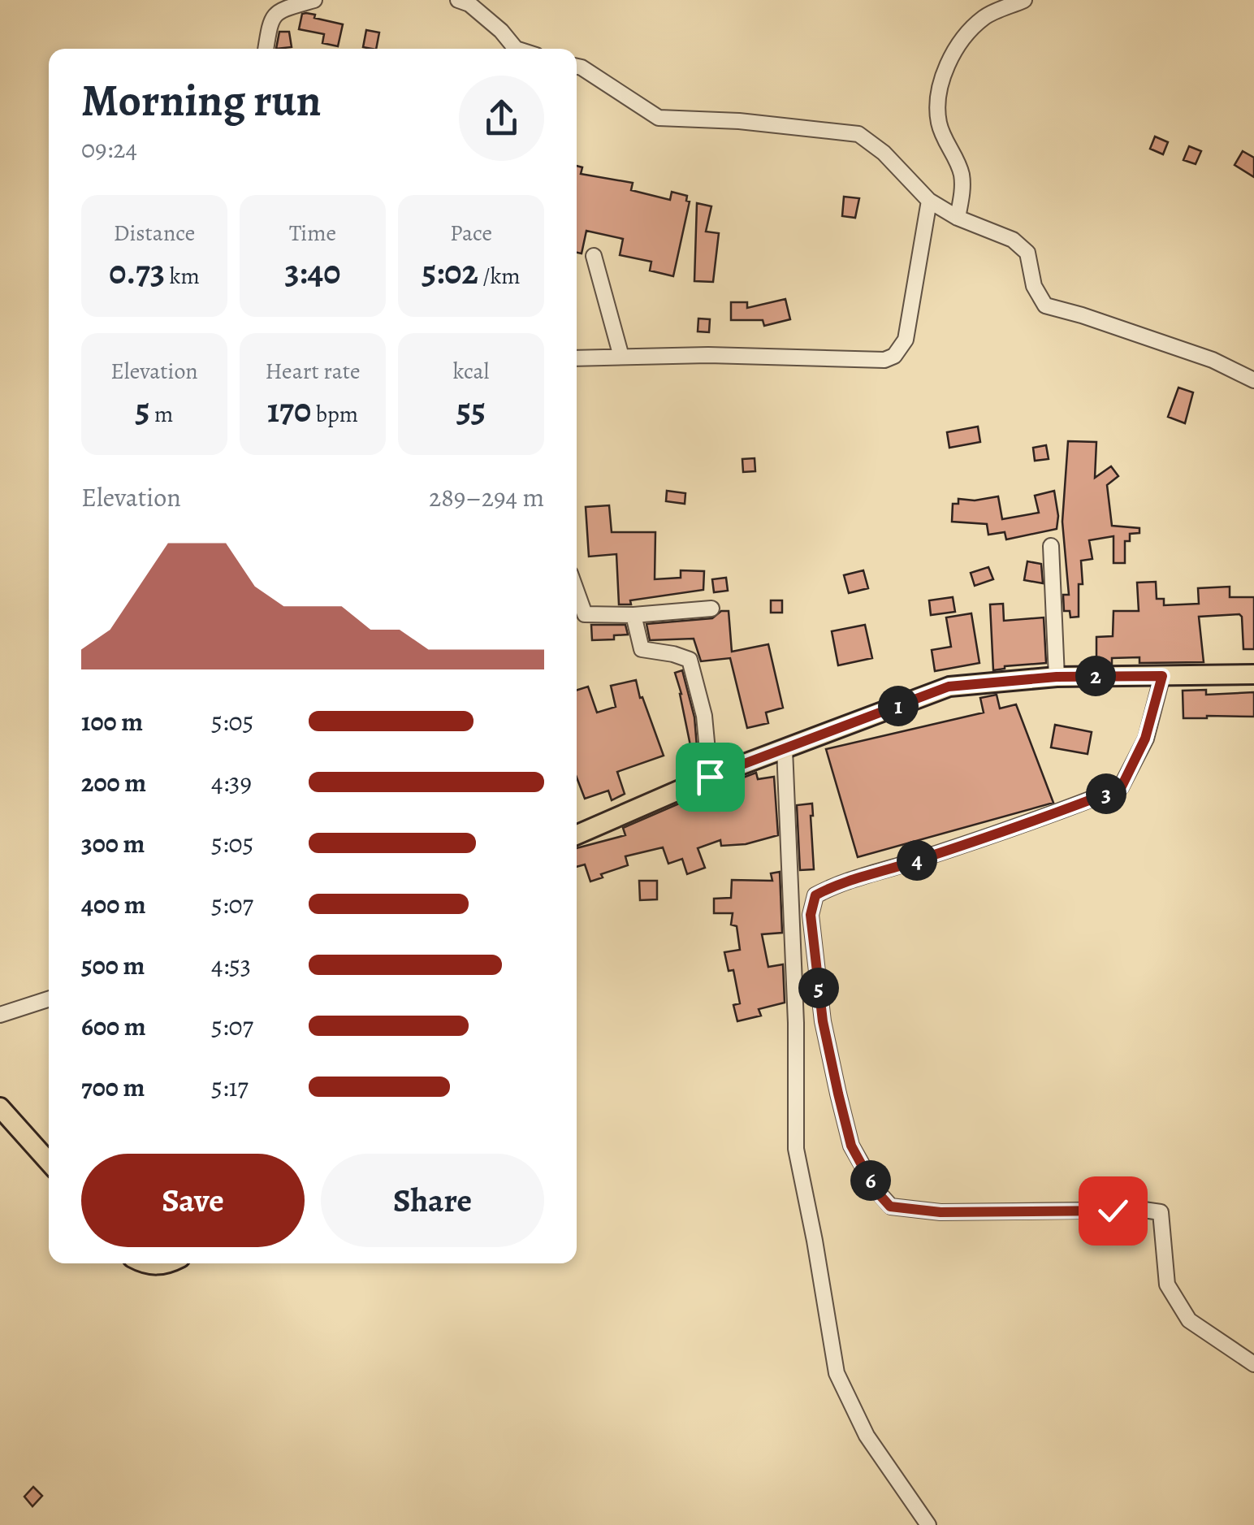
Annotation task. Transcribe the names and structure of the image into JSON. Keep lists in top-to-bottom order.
{
  "page": {
    "heading": ["Morning run", "09:24"],
    "stats": [
      ["Distance", "0.73 km"],
      ["Time", "3:40"],
      ["Pace", "5:02 /km"],
      ["Elevation", "5 m"],
      ["Heart rate", "170 bpm"],
      ["kcal", "55"]
    ],
    "chart": ["Elevation", "289–294 m"],
    "pins": [
      "2",
      "1",
      "3",
      "4",
      "5",
      "6"
    ],
    "list": [
      {
        "name": "100 m",
        "note": "5:05"
      },
      {
        "name": "200 m",
        "note": "4:39"
      },
      {
        "name": "300 m",
        "note": "5:05"
      },
      {
        "name": "400 m",
        "note": "5:07"
      },
      {
        "name": "500 m",
        "note": "4:53"
      },
      {
        "name": "600 m",
        "note": "5:07"
      },
      {
        "name": "700 m",
        "note": "5:17"
      }
    ],
    "buttons": ["Save", "Share"]
  }
}
